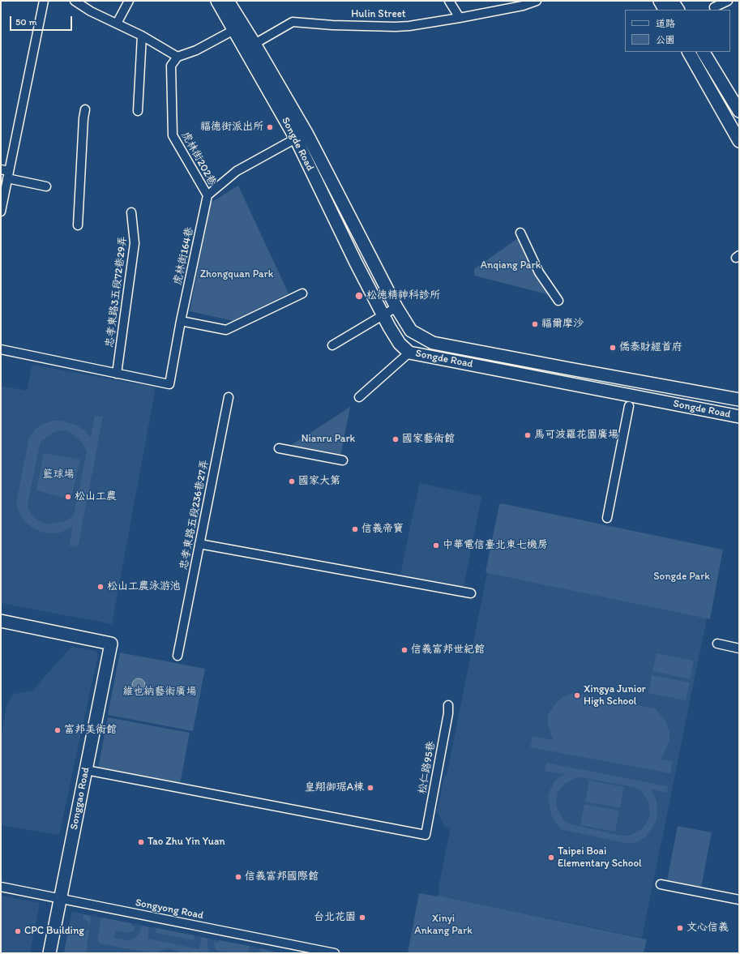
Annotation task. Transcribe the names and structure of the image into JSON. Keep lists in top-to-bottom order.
{
  "streets": {
    "main road": ["Songde Road", "Songgao Road"],
    "street": [
      "Hulin Street",
      "虎林街202巷",
      "虎林街164巷",
      "忠孝東路3五段72巷29弄",
      "忠孝東路五段236巷27弄",
      "松仁路95巷",
      "Songyong Road"
    ]
  },
  "crossings": [
    ["Hulin Street", "Songde Road"],
    ["Songde Road", "虎林街202巷"],
    ["虎林街202巷", "虎林街164巷"],
    ["虎林街164巷", "忠孝東路3五段72巷29弄"],
    ["松仁路95巷", "Songgao Road"],
    ["Songgao Road", "Songyong Road"]
  ],
  "parks": [
    "Anqiang Park",
    "Zhongquan Park",
    "Nianru Park",
    "籃球場",
    "Songde Park",
    "維也納藝術廣場",
    "Xinyi Ankang Park"
  ],
  "places": [
    "福德街派出所",
    "松德精神科診所",
    "福爾摩沙",
    "僑泰財經首府",
    "馬可波羅花園廣場",
    "國家藝術館",
    "國家大第",
    "松山工農",
    "信義帝寶",
    "中華電信臺北東七機房",
    "松山工農泳游池",
    "信義富邦世紀館",
    "Xingya Junior High School",
    "富邦美術館",
    "皇翔御琚A棟",
    "Tao Zhu Yin Yuan",
    "Taipei Boai Elementary School",
    "信義富邦國際館",
    "台北花園",
    "文心信義",
    "CPC Building"
  ],
  "legend": ["道路", "公園"],
  "scale_bar": "50 m"
}
